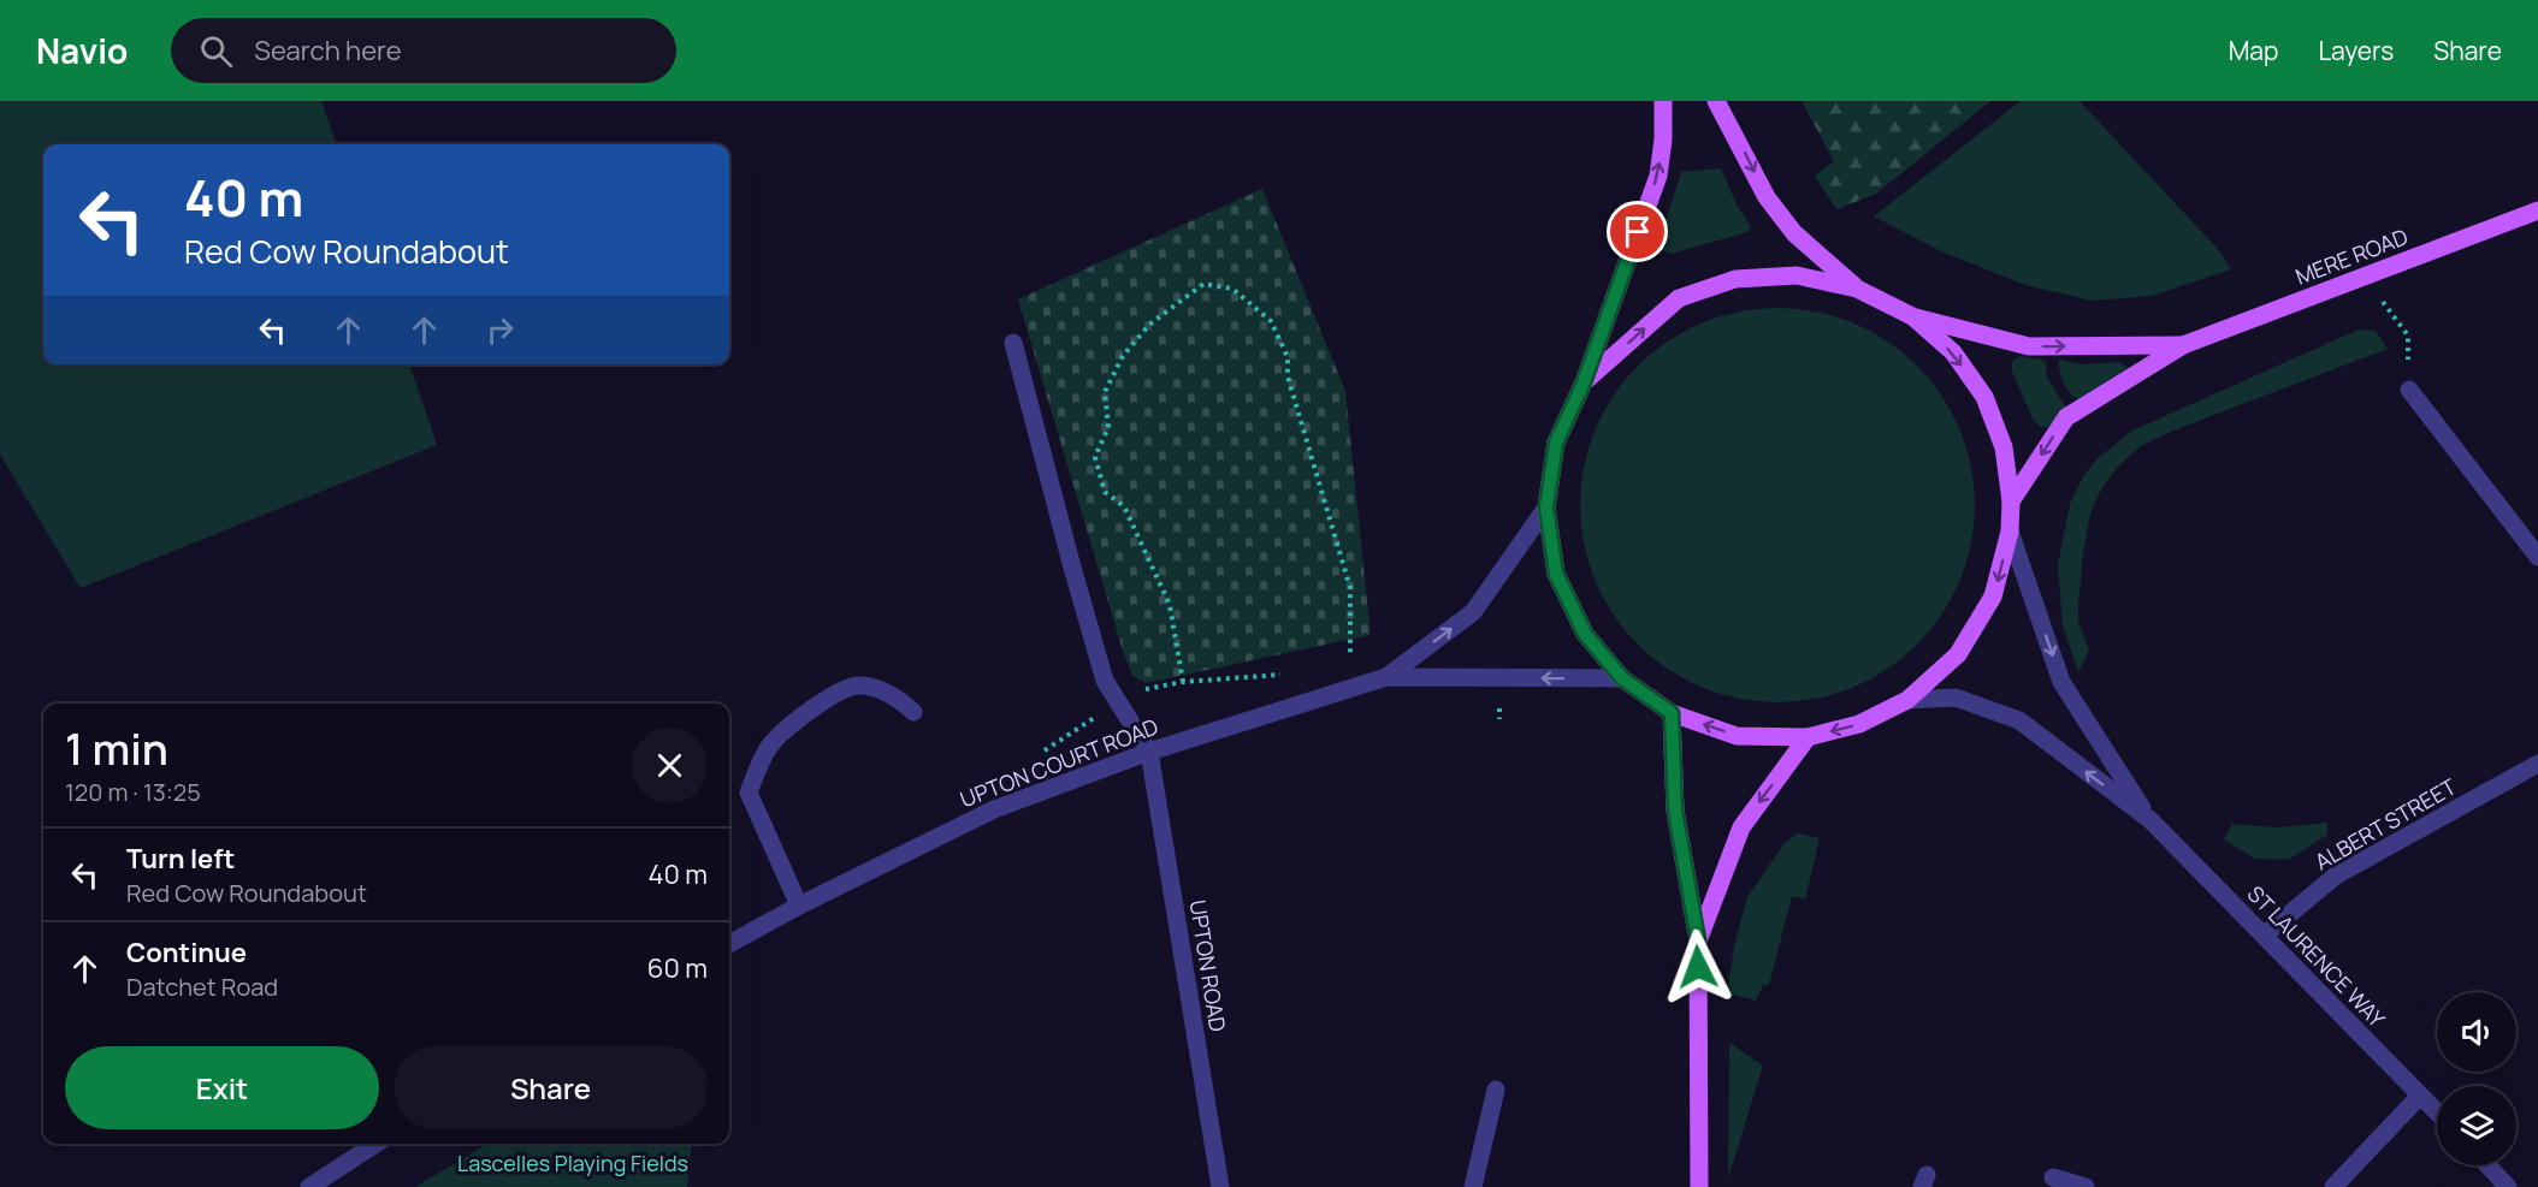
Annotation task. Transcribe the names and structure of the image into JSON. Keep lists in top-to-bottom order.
{
  "streets": {
    "main road": ["MERE ROAD"],
    "street": [
      "UPTON COURT ROAD",
      "ALBERT STREET",
      "ST LAURENCE WAY",
      "UPTON ROAD"
    ]
  },
  "crossings": [
    ["UPTON COURT ROAD", "UPTON ROAD"],
    ["ALBERT STREET", "ST LAURENCE WAY"]
  ],
  "parks": ["Lascelles Playing Fields"],
  "page": {
    "header": "Navio",
    "search": "Search here",
    "nav": ["Map", "Layers", "Share"],
    "turn": ["40 m", "Red Cow Roundabout"],
    "heading": ["1 min", "120 m · 13:25"],
    "list": [
      {
        "name": "Turn left",
        "note": "Red Cow Roundabout",
        "value": "40 m"
      },
      {
        "name": "Continue",
        "note": "Datchet Road",
        "value": "60 m"
      }
    ],
    "buttons": ["Exit", "Share"]
  }
}
